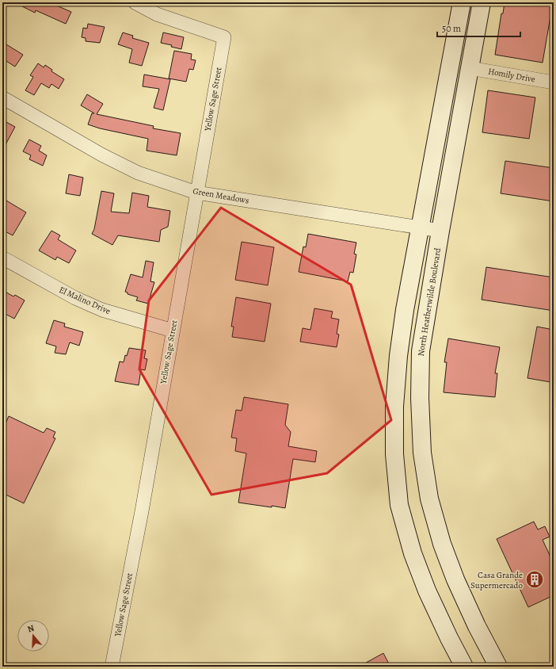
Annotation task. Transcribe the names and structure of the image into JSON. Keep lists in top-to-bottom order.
{
  "streets": {
    "main road": ["North Heatherwilde Boulevard"],
    "street": [
      "Homily Drive",
      "Yellow Sage Street",
      "Green Meadows",
      "El Malino Drive"
    ]
  },
  "crossings": [
    ["Homily Drive", "North Heatherwilde Boulevard"],
    ["Yellow Sage Street", "Green Meadows"],
    ["Yellow Sage Street", "El Malino Drive"],
    ["Green Meadows", "North Heatherwilde Boulevard"]
  ],
  "places": {
    "building": ["Casa Grande Supermercado"]
  },
  "scale_bar": "50 m",
  "north": "top"
}
